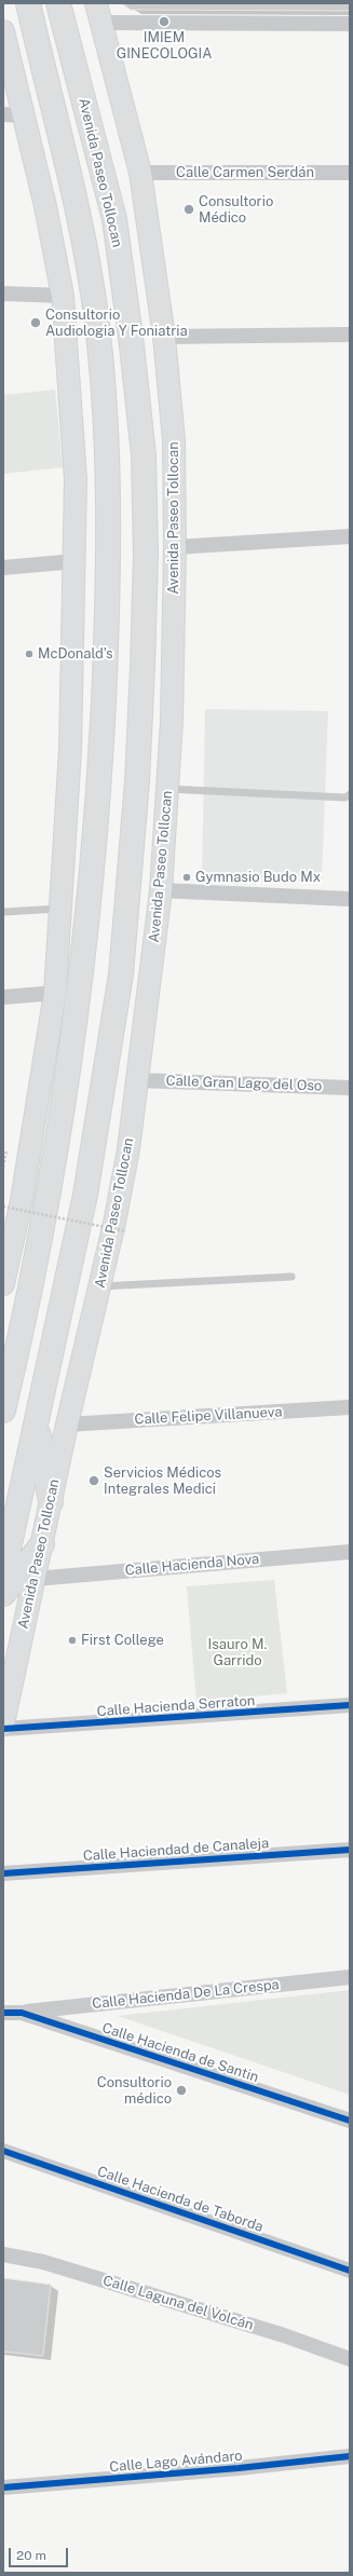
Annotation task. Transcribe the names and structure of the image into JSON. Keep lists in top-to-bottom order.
{
  "streets": {
    "highway": ["Avenida Paseo Tollocan"],
    "street": [
      "Calle Carmen Serdán",
      "Calle Gran Lago del Oso",
      "Calle Felipe Villanueva",
      "Calle Hacienda Nova",
      "Calle Hacienda Serraton",
      "Calle Haciendad de Canaleja",
      "Calle Hacienda De La Crespa",
      "Calle Hacienda de Santin",
      "Calle Hacienda de Taborda",
      "Calle Laguna del Volcán",
      "Calle Lago Avándaro"
    ]
  },
  "crossings": [
    ["Avenida Paseo Tollocan", "Calle Carmen Serdán"],
    ["Avenida Paseo Tollocan", "Calle Gran Lago del Oso"],
    ["Avenida Paseo Tollocan", "Calle Felipe Villanueva"],
    ["Avenida Paseo Tollocan", "Calle Hacienda Nova"],
    ["Calle Hacienda De La Crespa", "Calle Hacienda de Santin"]
  ],
  "parks": ["Isauro M. Garrido"],
  "places": [
    "IMIEM GINECOLOGIA",
    "Consultorio Médico",
    "Consultorio Audiologia Y Foniatria",
    "McDonald's",
    "Gymnasio Budo Mx",
    "Servicios Médicos Integrales Medici",
    "First College",
    "Consultorio médico"
  ],
  "scale_bar": "20 m"
}
